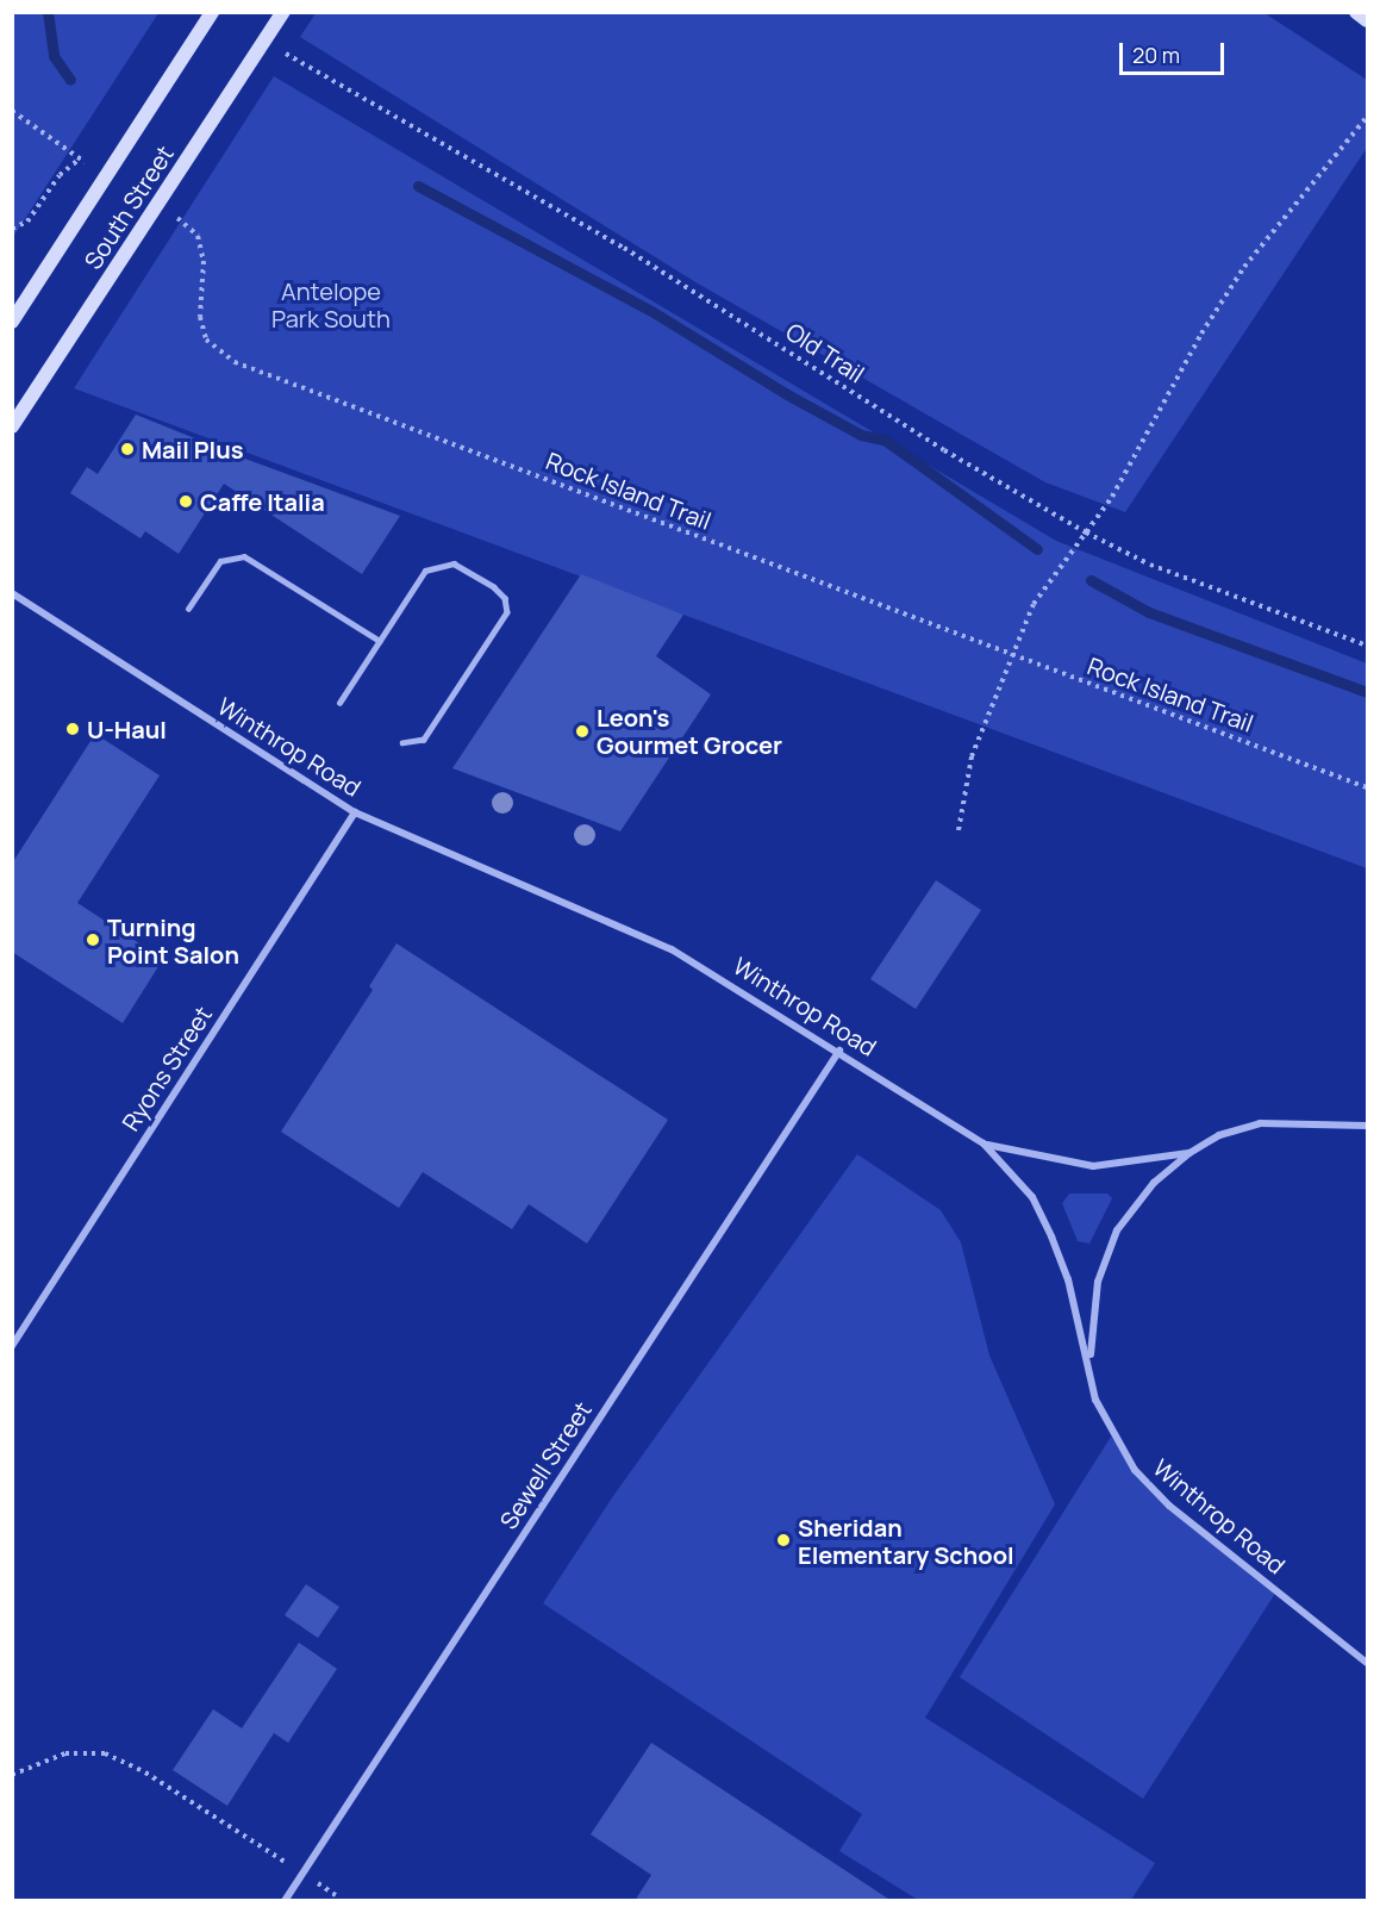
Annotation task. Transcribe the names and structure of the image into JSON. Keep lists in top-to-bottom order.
{
  "streets": {
    "main road": ["South Street"],
    "street": ["Winthrop Road", "Ryons Street", "Sewell Street"],
    "path": ["Old Trail", "Rock Island Trail"]
  },
  "crossings": [
    ["South Street", "Rock Island Trail"],
    ["Winthrop Road", "Ryons Street"],
    ["Winthrop Road", "Sewell Street"]
  ],
  "parks": ["Antelope Park South"],
  "places": [
    "Mail Plus",
    "Caffe Italia",
    "U-Haul",
    "Leon's Gourmet Grocer",
    "Turning Point Salon",
    "Sheridan Elementary School"
  ],
  "scale_bar": "20 m"
}
